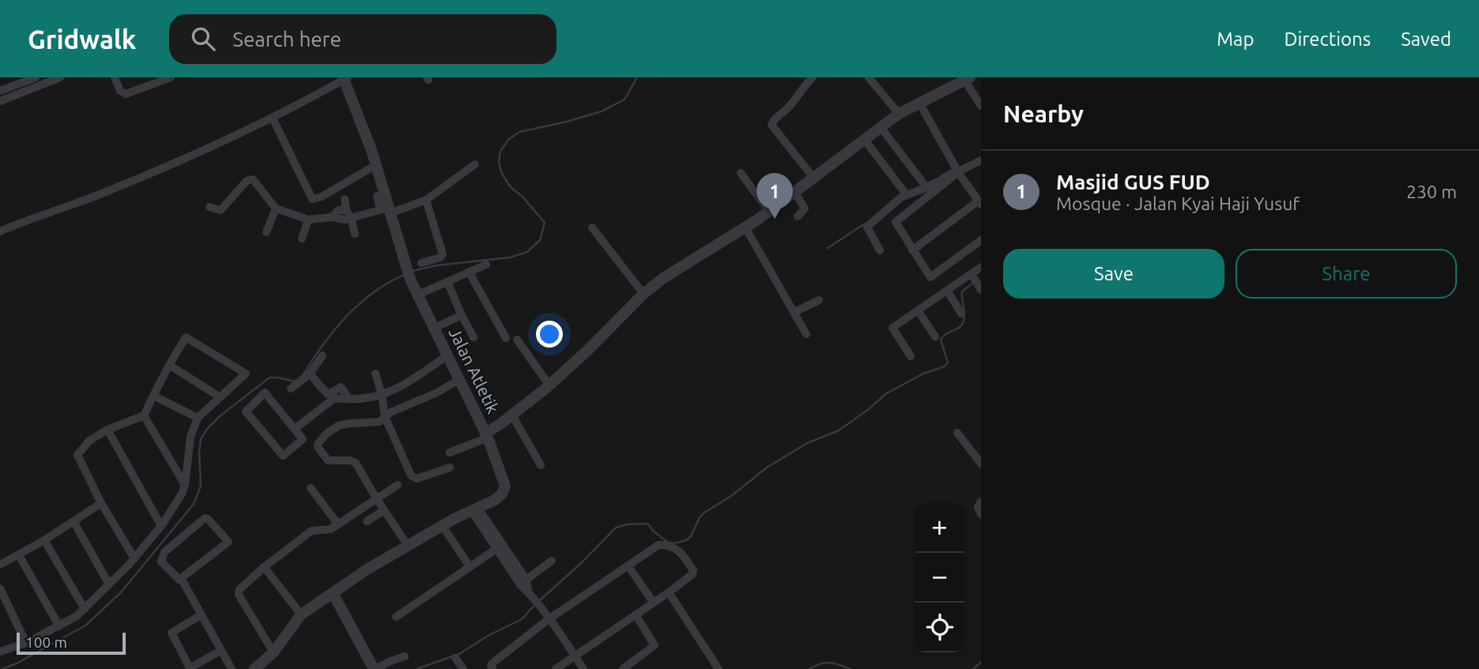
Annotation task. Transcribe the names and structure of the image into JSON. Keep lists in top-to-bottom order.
{
  "streets": {
    "street": ["Jalan Atletik"]
  },
  "scale_bar": "100 m",
  "page": {
    "header": "Gridwalk",
    "search": "Search here",
    "nav": ["Map", "Directions", "Saved"],
    "heading": "Nearby",
    "list": [
      {
        "mark": "1",
        "name": "Masjid GUS FUD",
        "note": "Mosque · Jalan Kyai Haji Yusuf",
        "value": "230 m"
      }
    ],
    "pins": "1",
    "buttons": ["Save", "Share"],
    "map_buttons": ["+", "−"],
    "scale": "100 m"
  }
}
